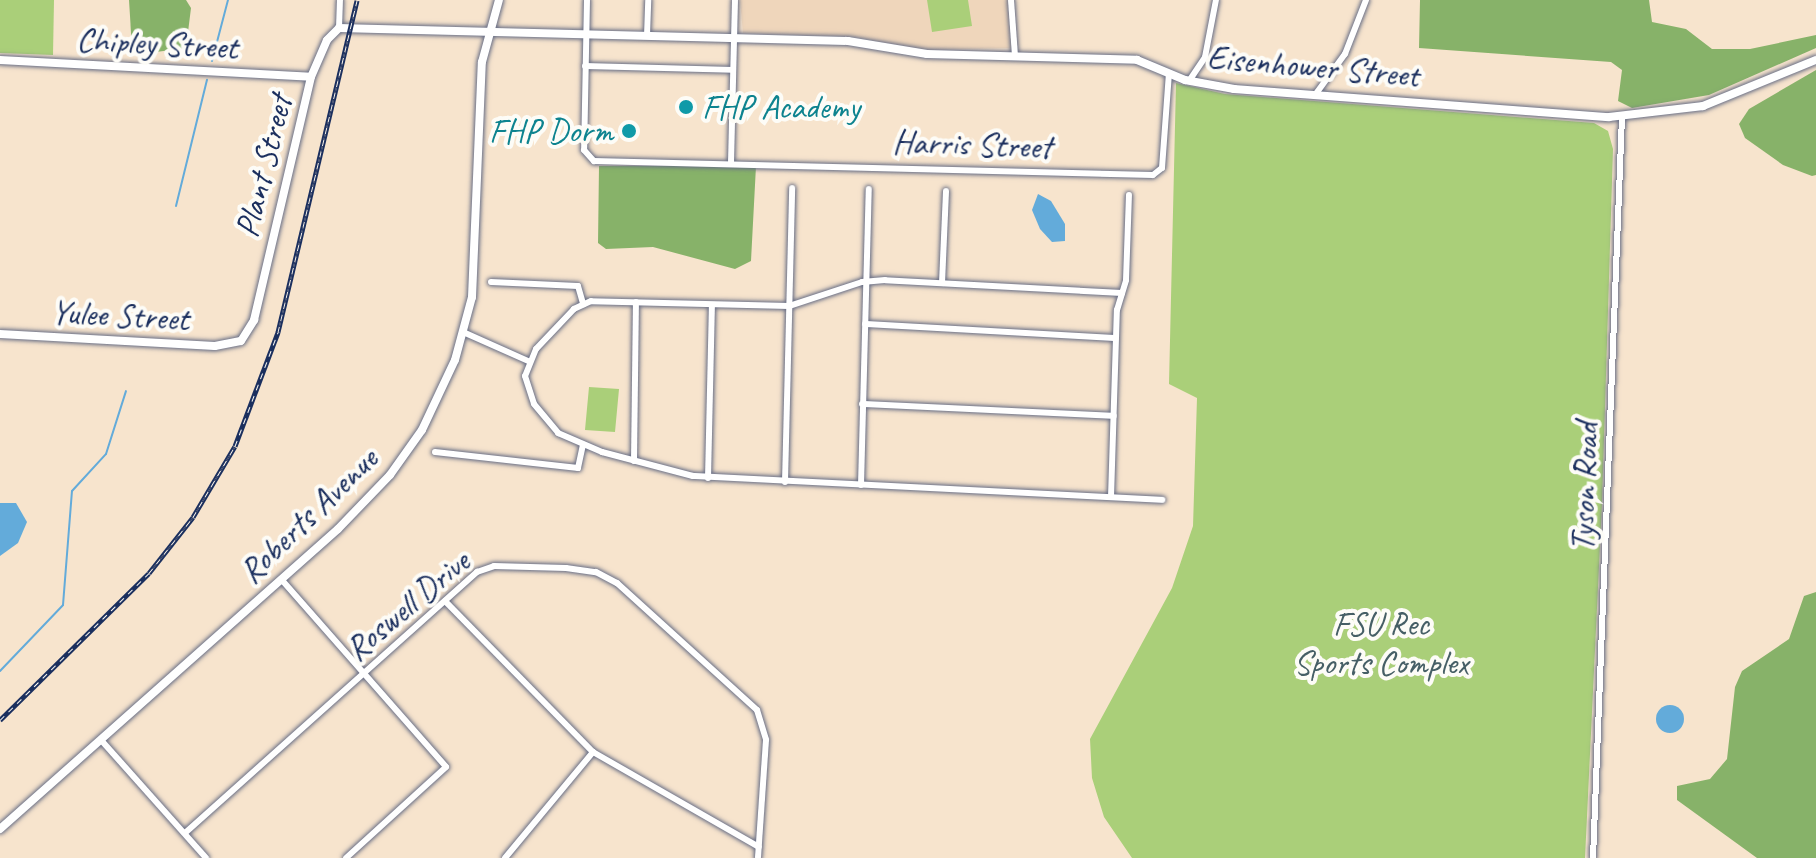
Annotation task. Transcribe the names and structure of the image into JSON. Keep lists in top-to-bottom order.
{
  "streets": {
    "street": [
      "Chipley Street",
      "Eisenhower Street",
      "Harris Street",
      "Plant Street",
      "Yulee Street",
      "Tyson Road",
      "Roberts Avenue",
      "Roswell Drive"
    ]
  },
  "crossings": [
    ["Chipley Street", "Plant Street"],
    ["Eisenhower Street", "Harris Street"],
    ["Eisenhower Street", "Plant Street"],
    ["Eisenhower Street", "Tyson Road"],
    ["Eisenhower Street", "Roberts Avenue"],
    ["Plant Street", "Yulee Street"]
  ],
  "parks": ["FSU Rec Sports Complex"],
  "places": ["FHP Academy", "FHP Dorm"]
}
